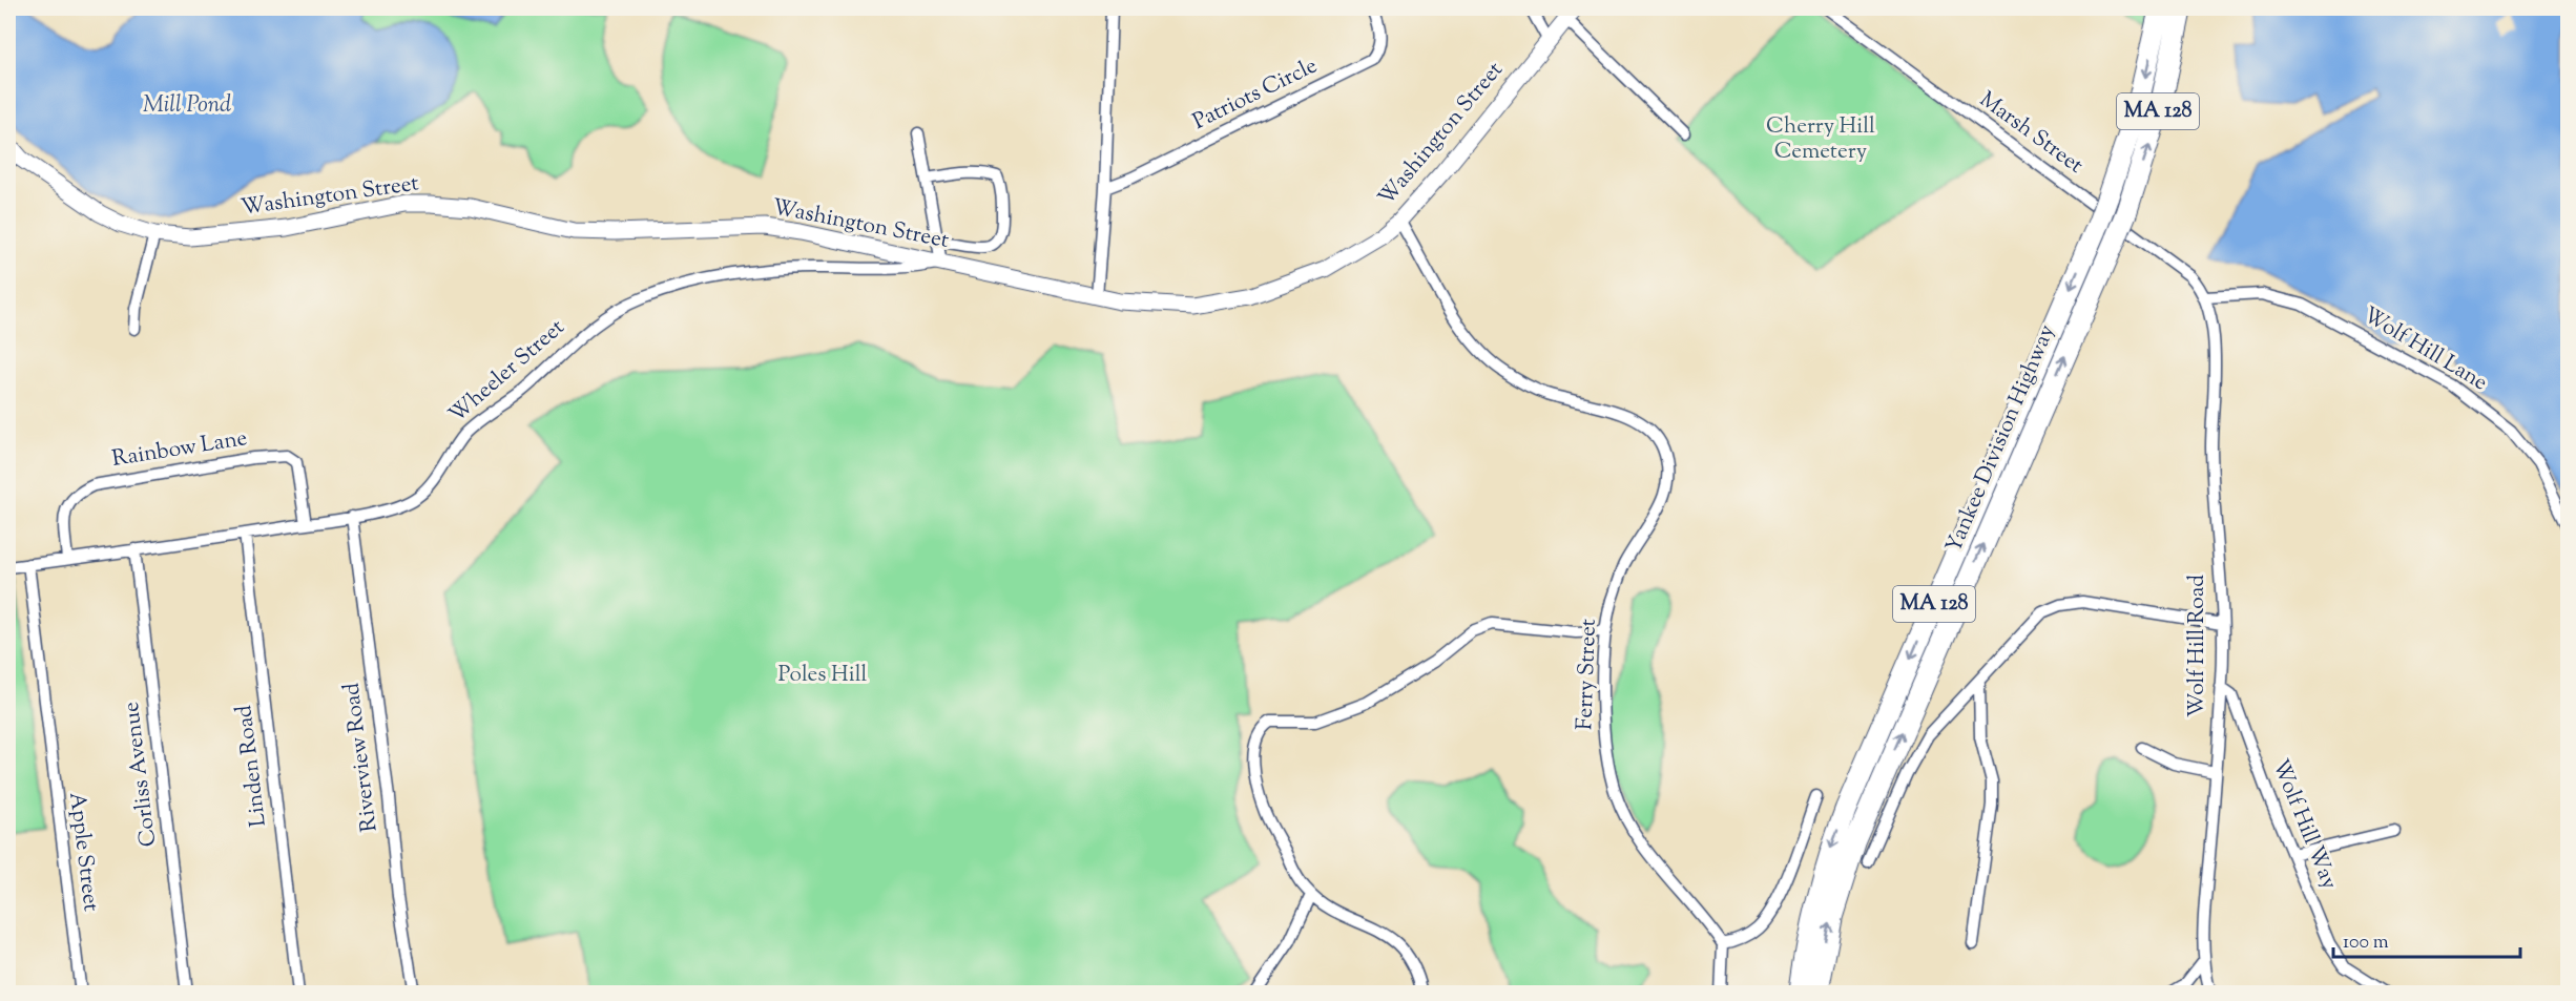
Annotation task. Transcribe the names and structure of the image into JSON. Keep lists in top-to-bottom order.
{
  "streets": {
    "highway": ["MA 128", "Yankee Division Highway"],
    "main road": ["Washington Street"],
    "street": [
      "Patriots Circle",
      "Marsh Street",
      "Wolf Hill Lane",
      "Wheeler Street",
      "Rainbow Lane",
      "Wolf Hill Road",
      "Ferry Street",
      "Riverview Road",
      "Linden Road",
      "Corliss Avenue",
      "Wolf Hill Way",
      "Apple Street"
    ]
  },
  "crossings": [
    ["Marsh Street", "Wolf Hill Lane"],
    ["Marsh Street", "Wolf Hill Road"],
    ["Washington Street", "Wheeler Street"],
    ["Washington Street", "Ferry Street"],
    ["Wolf Hill Lane", "Wolf Hill Road"],
    ["Wheeler Street", "Rainbow Lane"],
    ["Wheeler Street", "Riverview Road"],
    ["Wheeler Street", "Linden Road"],
    ["Wheeler Street", "Corliss Avenue"],
    ["Wheeler Street", "Apple Street"],
    ["Wolf Hill Road", "Wolf Hill Way"]
  ],
  "water": ["Mill Pond"],
  "parks": ["Cherry Hill Cemetery", "Poles Hill"],
  "scale_bar": "100 m"
}
